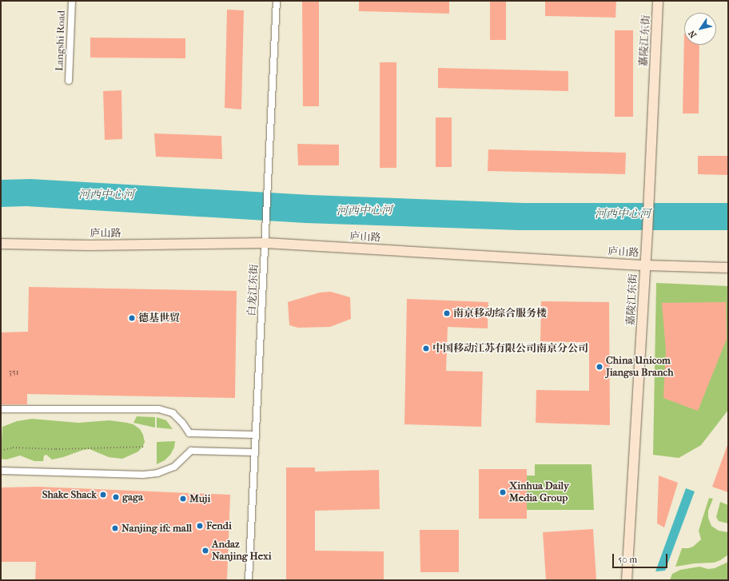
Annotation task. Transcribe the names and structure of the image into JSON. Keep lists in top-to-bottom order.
{
  "streets": {
    "main road": ["嘉陵江东街", "庐山路"],
    "street": ["Langshi Road", "白龙江东街"]
  },
  "crossings": [
    ["嘉陵江东街", "庐山路"],
    ["庐山路", "白龙江东街"]
  ],
  "water": ["河西中心河"],
  "places": [
    "南京移动综合服务楼",
    "德基世贸",
    "中国移动江苏有限公司南京分公司",
    "China Unicom Jiangsu Branch",
    "Xinhua Daily Media Group",
    "Shake Shack",
    "gaga",
    "Muji",
    "Fendi",
    "Nanjing ifc mall",
    "Andaz Nanjing Hexi"
  ],
  "house_numbers": ["351"],
  "scale_bar": "50 m",
  "north": "bottom left"
}
